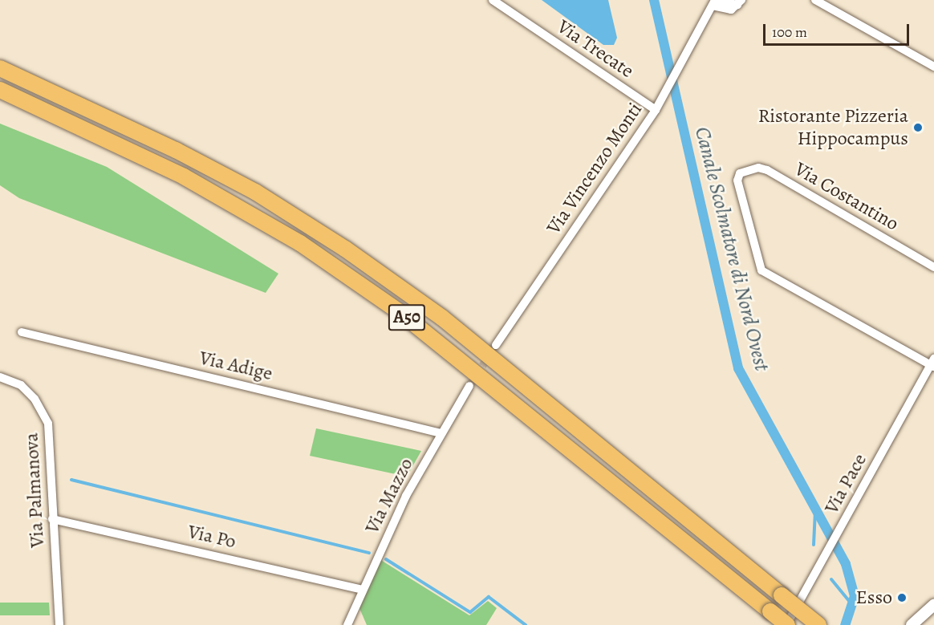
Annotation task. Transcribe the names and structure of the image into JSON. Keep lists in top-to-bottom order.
{
  "streets": {
    "highway": ["A50"],
    "street": [
      "Via Trecate",
      "Via Vincenzo Monti",
      "Via Costantino",
      "Via Adige",
      "Via Pace",
      "Via Palmanova",
      "Via Mazzo",
      "Via Po"
    ]
  },
  "crossings": [
    ["Via Trecate", "Via Vincenzo Monti"],
    ["Via Costantino", "Via Pace"],
    ["A50", "Via Pace"],
    ["Via Adige", "Via Mazzo"],
    ["Via Palmanova", "Via Po"],
    ["Via Mazzo", "Via Po"]
  ],
  "water": ["Canale Scolmatore di Nord Ovest"],
  "places": ["Ristorante Pizzeria Hippocampus", "Esso"],
  "scale_bar": "100 m"
}
